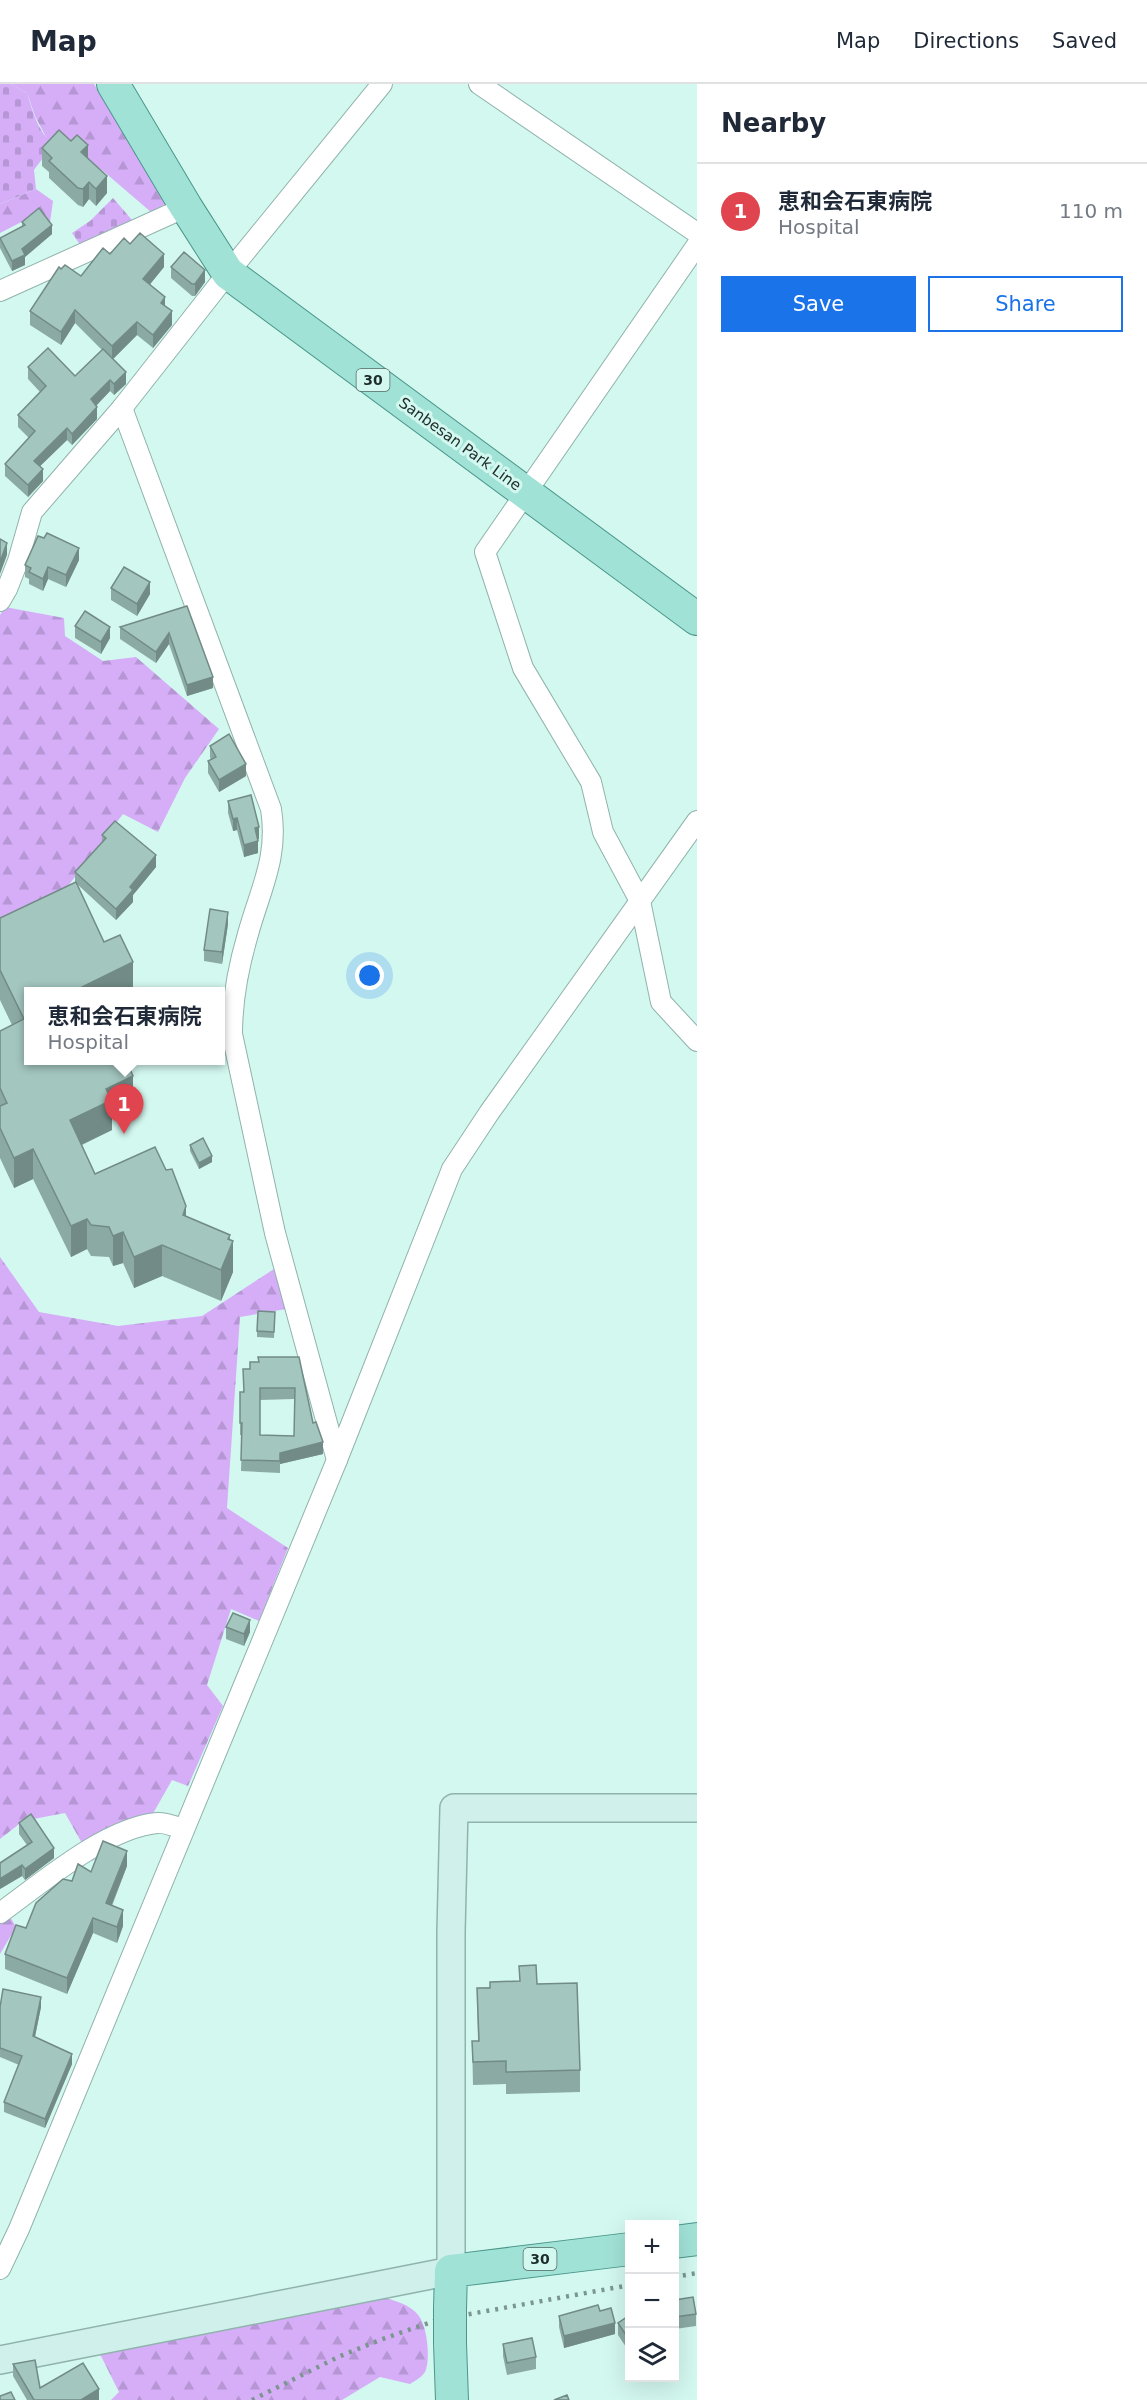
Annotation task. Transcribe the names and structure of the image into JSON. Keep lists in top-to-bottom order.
{
  "streets": {
    "main road": ["30", "Sanbesan Park Line"]
  },
  "page": {
    "header": "Map",
    "nav": ["Map", "Directions", "Saved"],
    "heading": "Nearby",
    "list": [
      {
        "mark": "1",
        "name": "恵和会石東病院",
        "note": "Hospital",
        "value": "110 m"
      }
    ],
    "buttons": ["Save", "Share"],
    "popup": ["恵和会石東病院", "Hospital"],
    "pins": "1",
    "map_buttons": ["+", "−"]
  }
}
